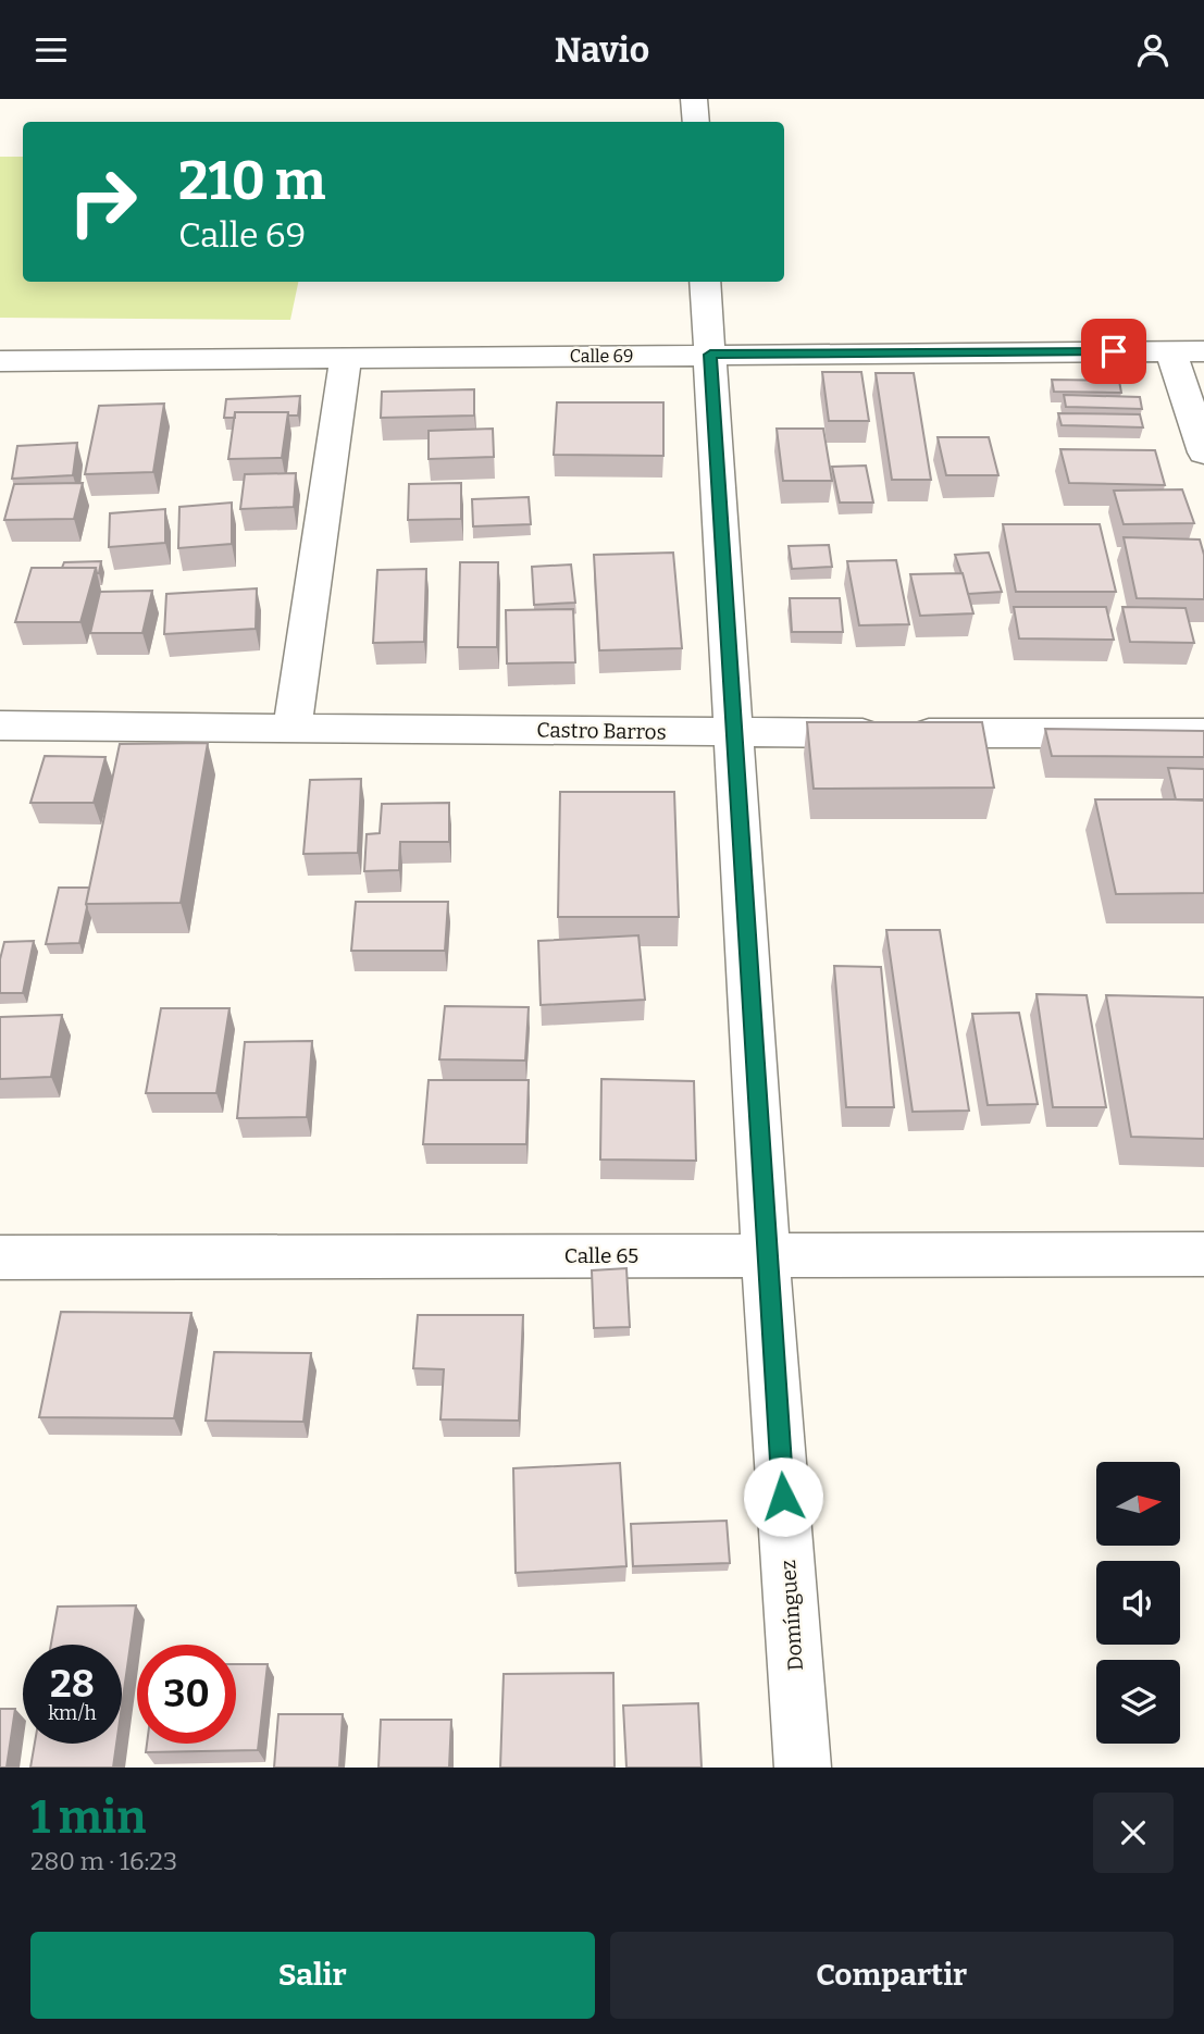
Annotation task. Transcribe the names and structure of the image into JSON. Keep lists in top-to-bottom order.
{
  "streets": {
    "street": [
      "Calle 69",
      "Castro Barros",
      "Calle 65",
      "Domínguez"
    ]
  },
  "crossings": [
    ["Calle 69", "Domínguez"],
    ["Castro Barros", "Domínguez"],
    ["Calle 65", "Domínguez"]
  ],
  "north": "right",
  "page": {
    "header": "Navio",
    "turn": ["210 m", "Calle 69"],
    "speed": "28 km/h",
    "limit": "30",
    "heading": ["1 min", "280 m · 16:23"],
    "buttons": ["Salir", "Compartir"]
  }
}
